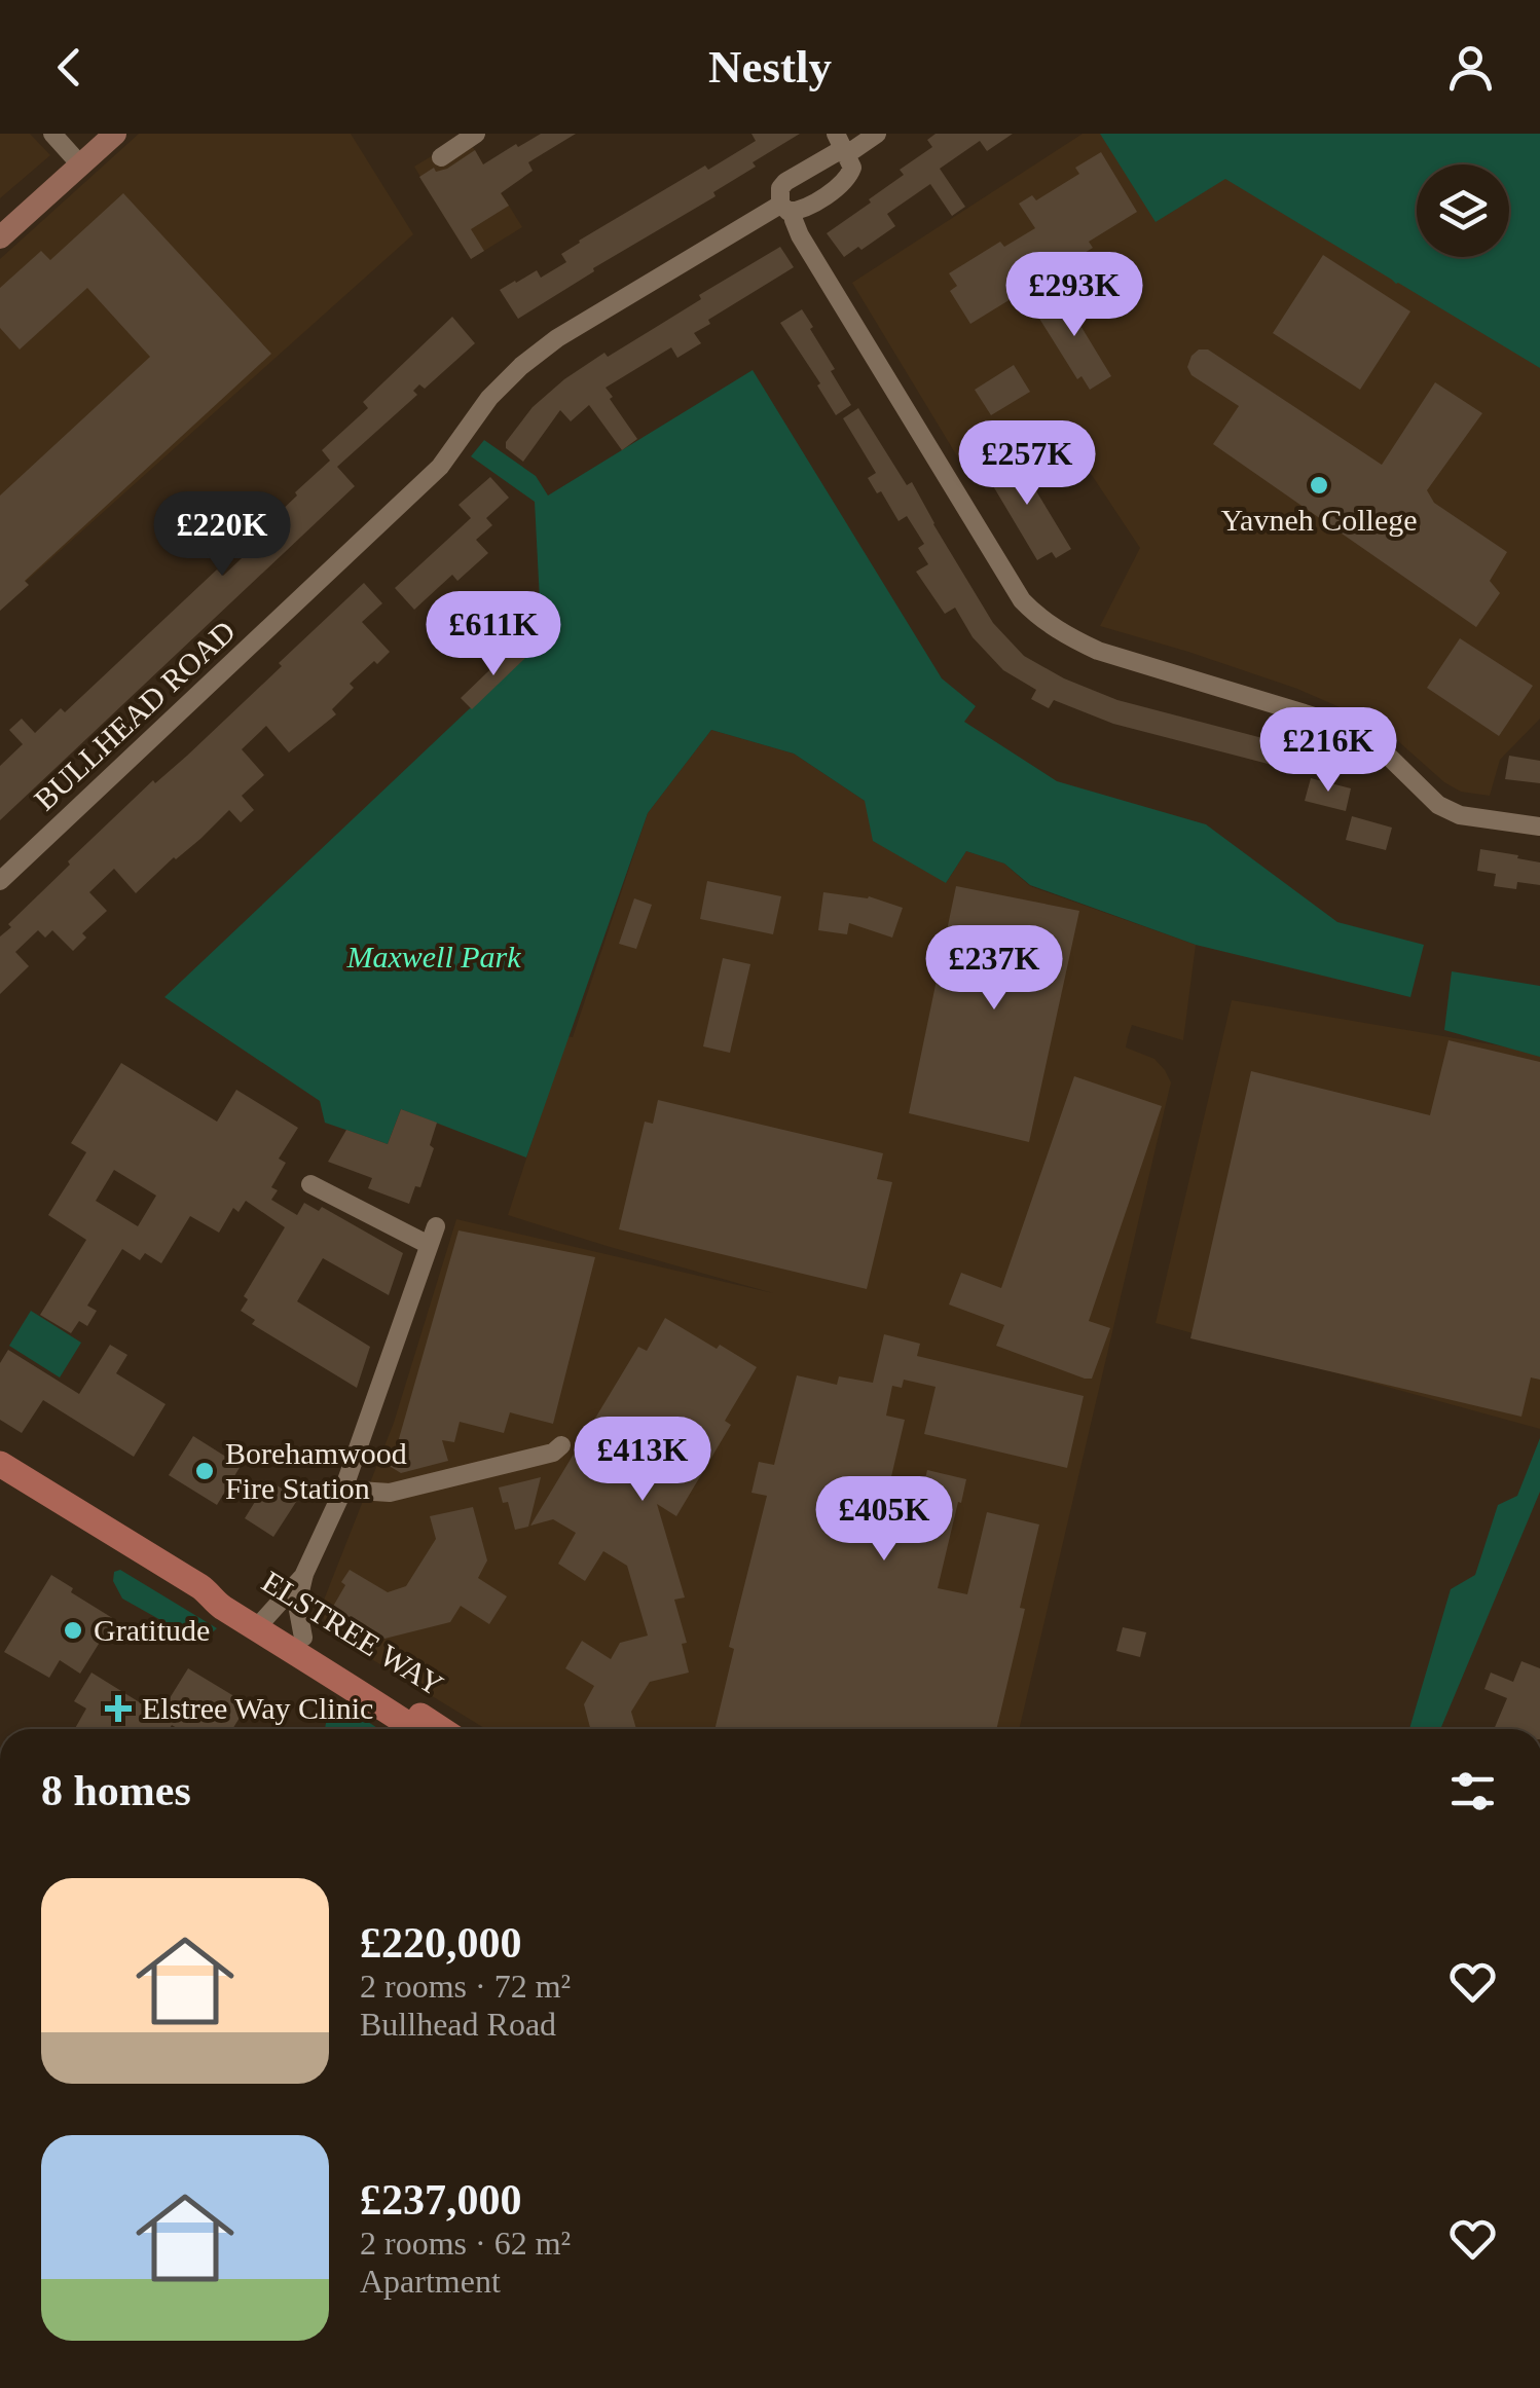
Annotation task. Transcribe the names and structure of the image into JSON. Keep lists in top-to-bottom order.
{
  "streets": {
    "main road": ["ELSTREE WAY"],
    "street": ["BULLHEAD ROAD"]
  },
  "parks": ["Maxwell Park"],
  "places": {
    "other": ["Yavneh College", "Borehamwood Fire Station", "Gratitude"],
    "health": ["Elstree Way Clinic"]
  },
  "page": {
    "header": "Nestly",
    "price": [
      "£293K",
      "£257K",
      "£220K",
      "£611K",
      "£216K",
      "£237K",
      "£413K",
      "£405K"
    ],
    "heading": "8 homes",
    "list": [
      {
        "name": "£220,000",
        "note": "2 rooms · 72 m² · Bullhead Road"
      },
      {
        "name": "£237,000",
        "note": "2 rooms · 62 m² · Apartment"
      }
    ]
  }
}
